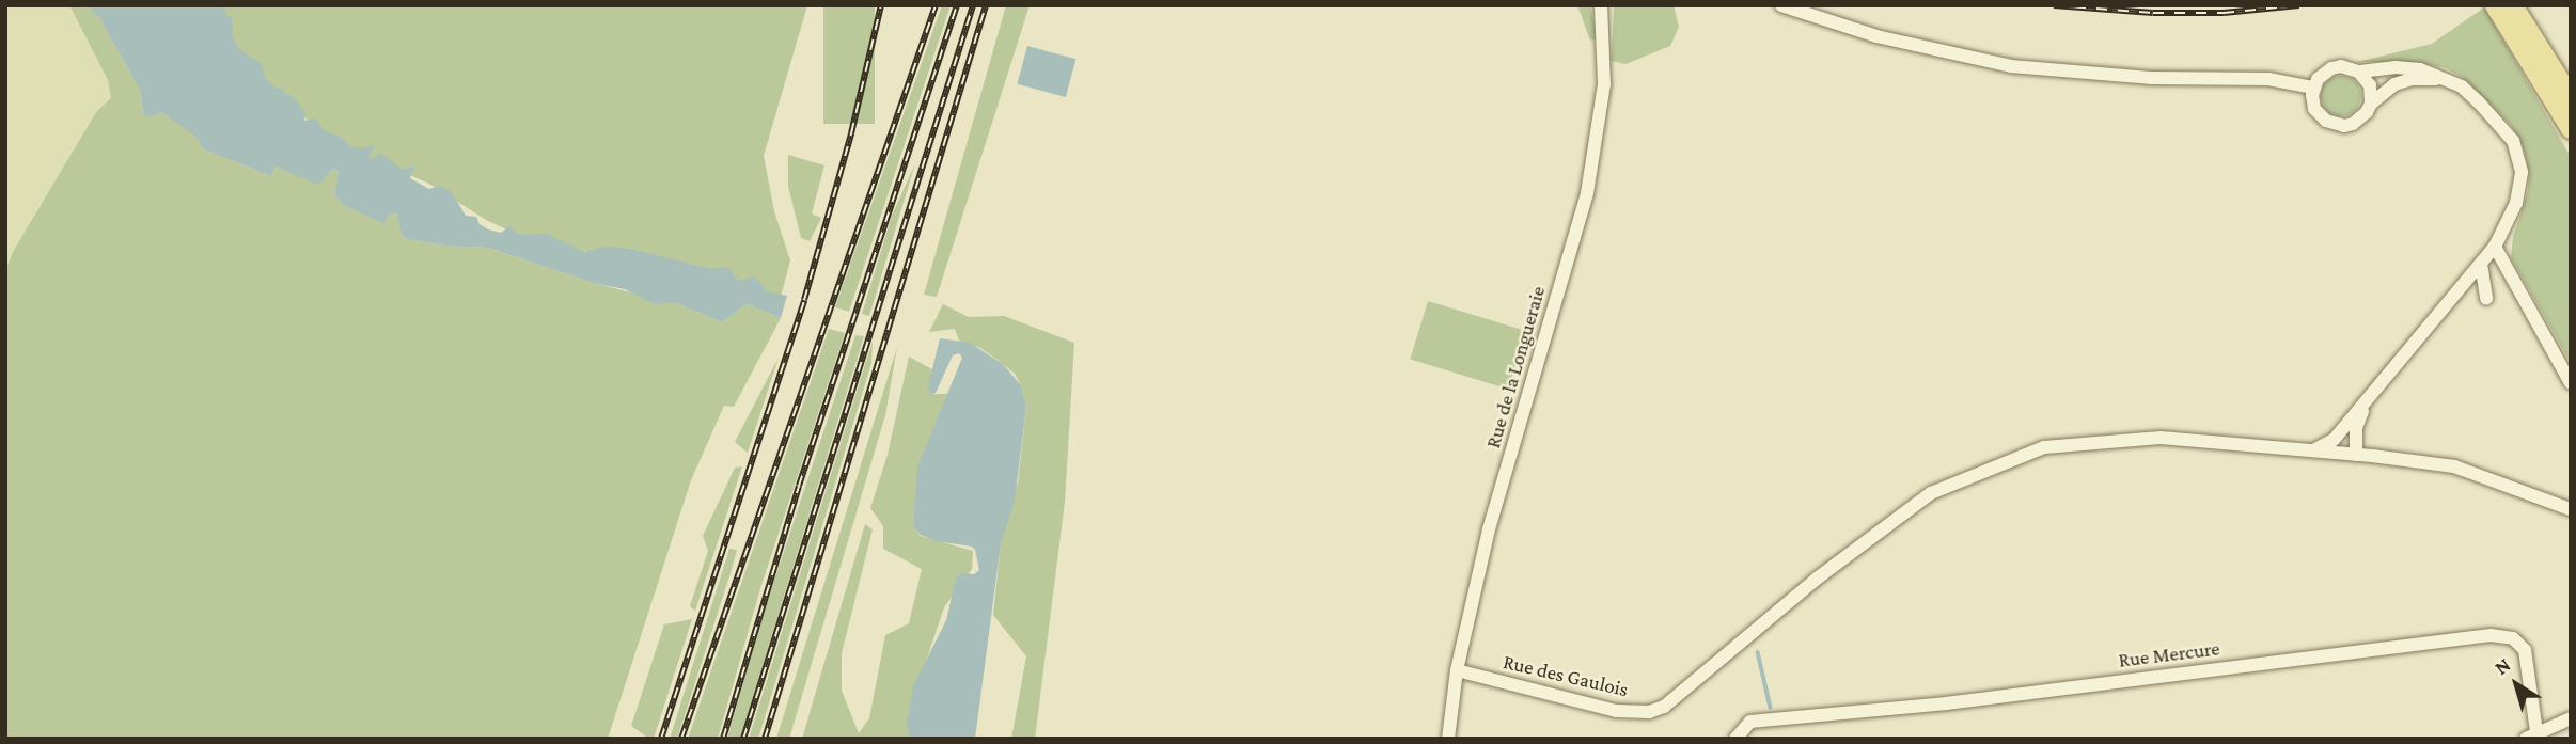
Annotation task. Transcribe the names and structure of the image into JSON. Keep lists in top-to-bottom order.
{
  "streets": {
    "street": ["Rue de la Longueraie", "Rue Mercure", "Rue des Gaulois"]
  },
  "crossings": [
    ["Rue de la Longueraie", "Rue des Gaulois"]
  ],
  "north": "top left"
}
